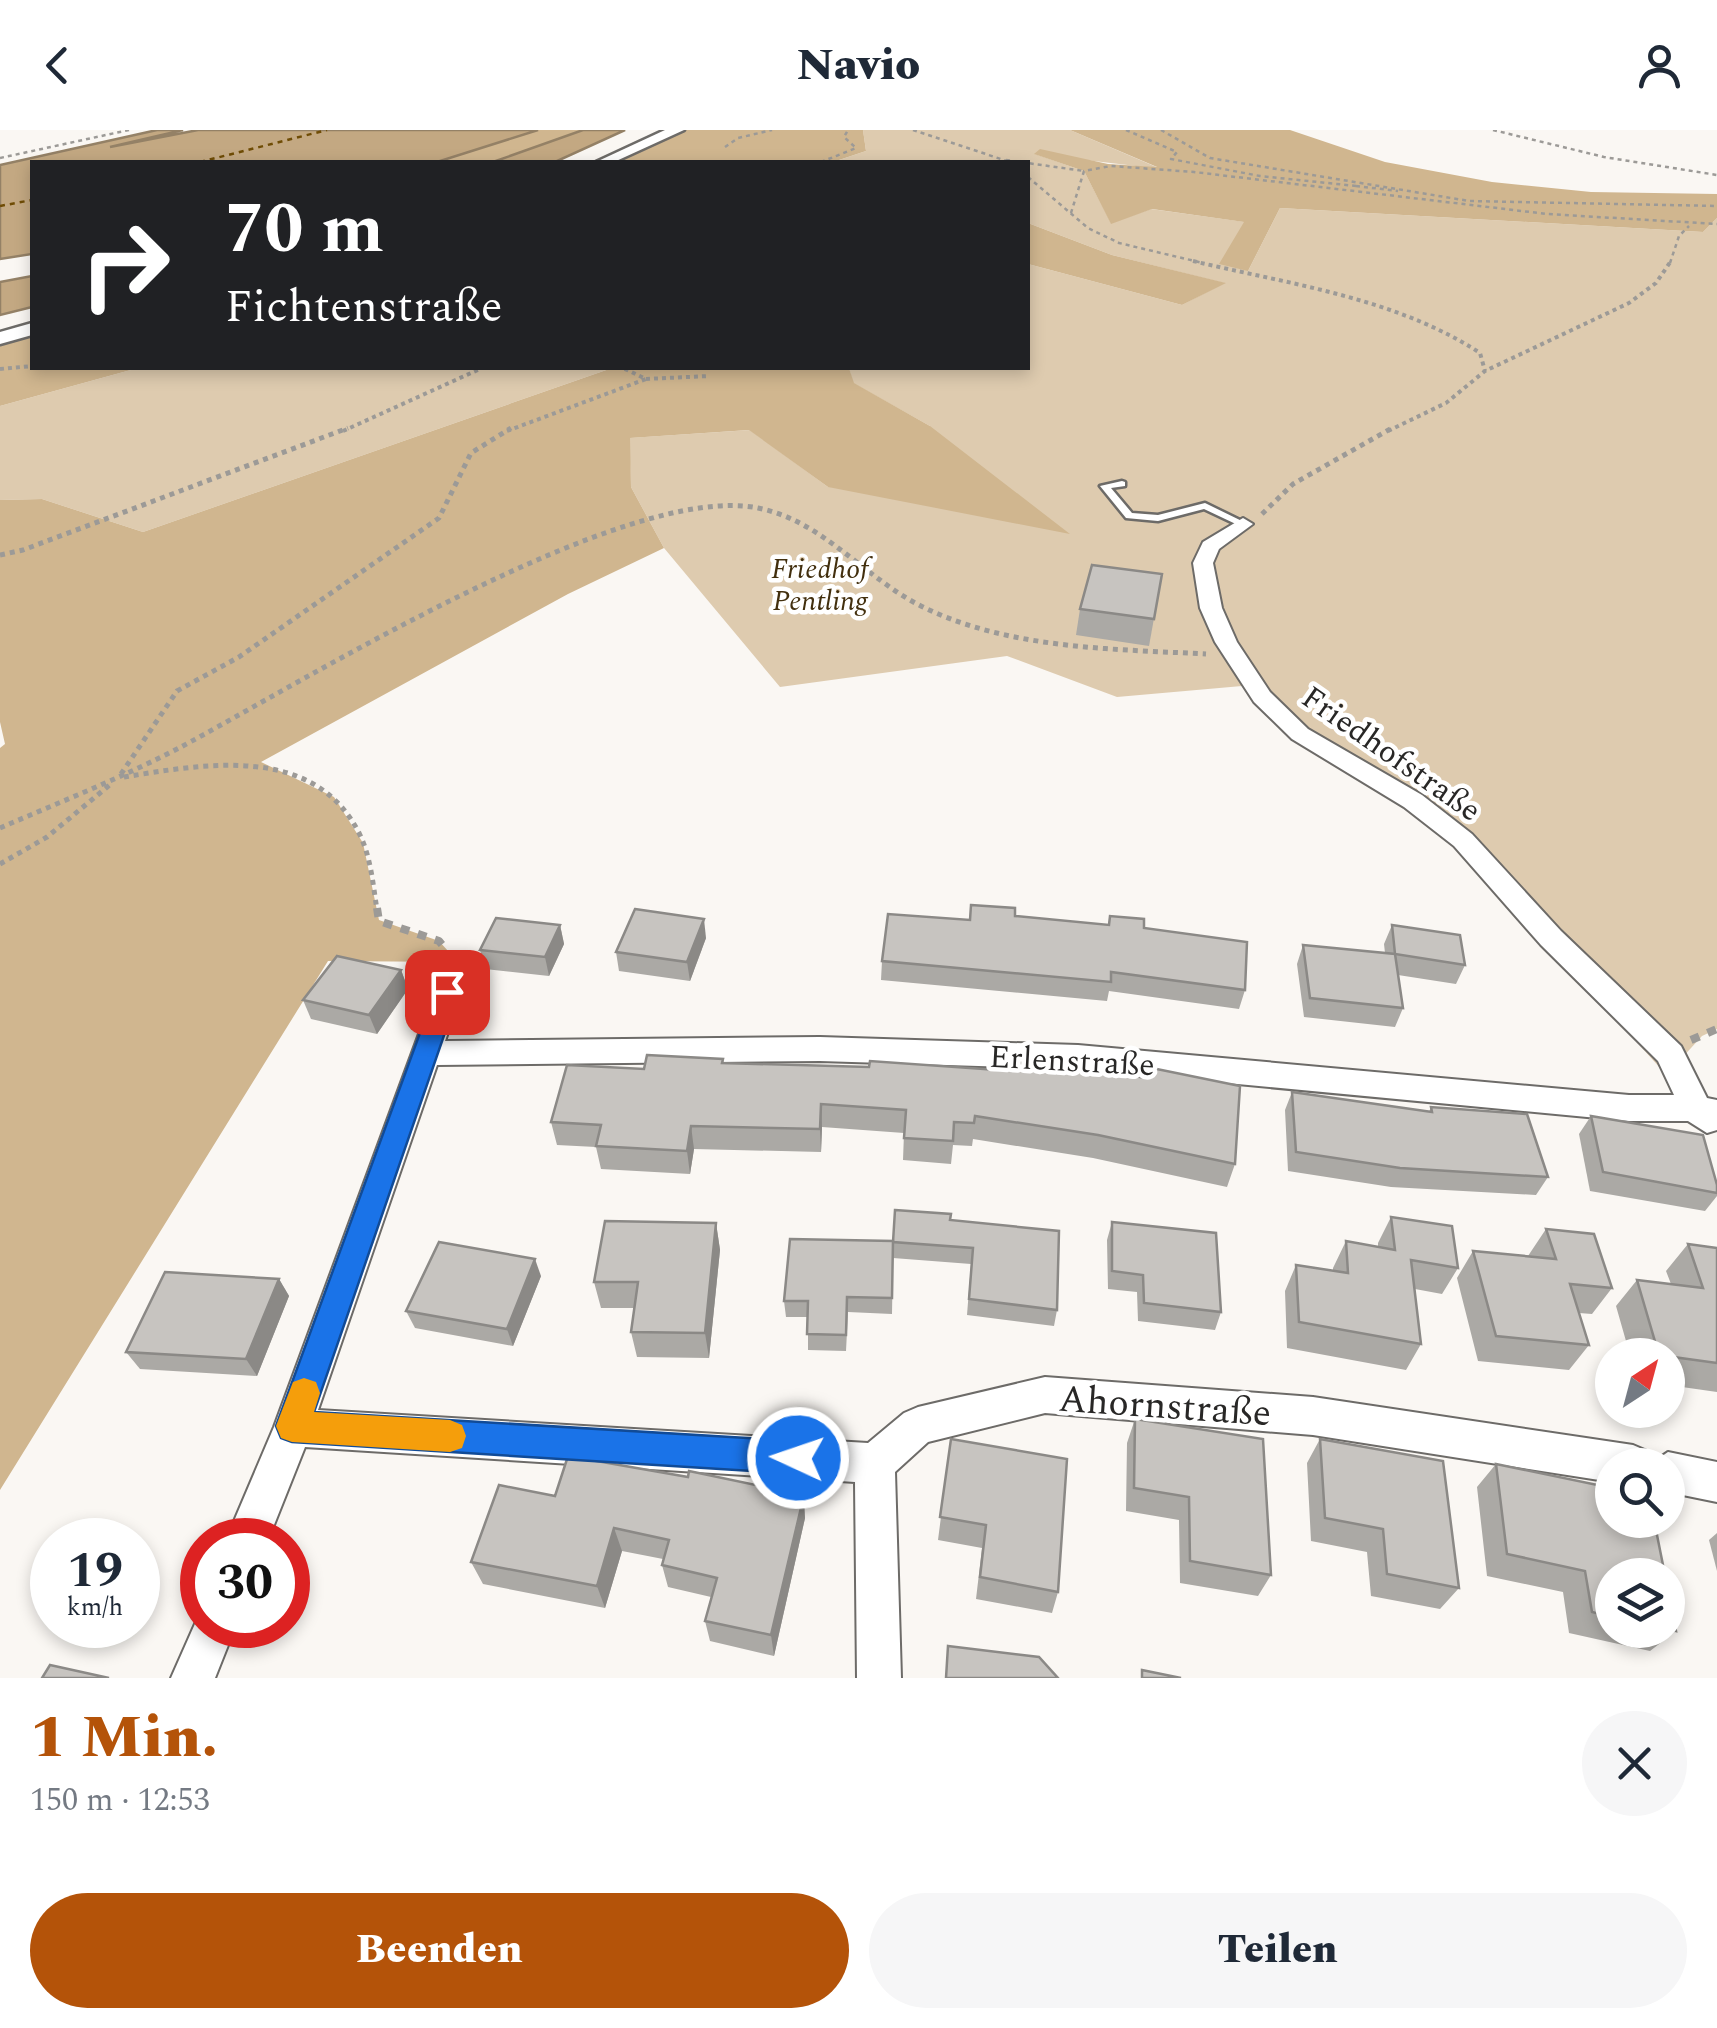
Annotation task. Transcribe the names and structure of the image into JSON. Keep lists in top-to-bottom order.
{
  "streets": {
    "street": ["Friedhofstraße", "Erlenstraße", "Ahornstraße"]
  },
  "crossings": [
    ["Friedhofstraße", "Erlenstraße"]
  ],
  "parks": ["Friedhof Pentling"],
  "north": "top right",
  "page": {
    "header": "Navio",
    "turn": ["70 m", "Fichtenstraße"],
    "speed": "19 km/h",
    "limit": "30",
    "heading": ["1 Min.", "150 m · 12:53"],
    "buttons": ["Beenden", "Teilen"]
  }
}
